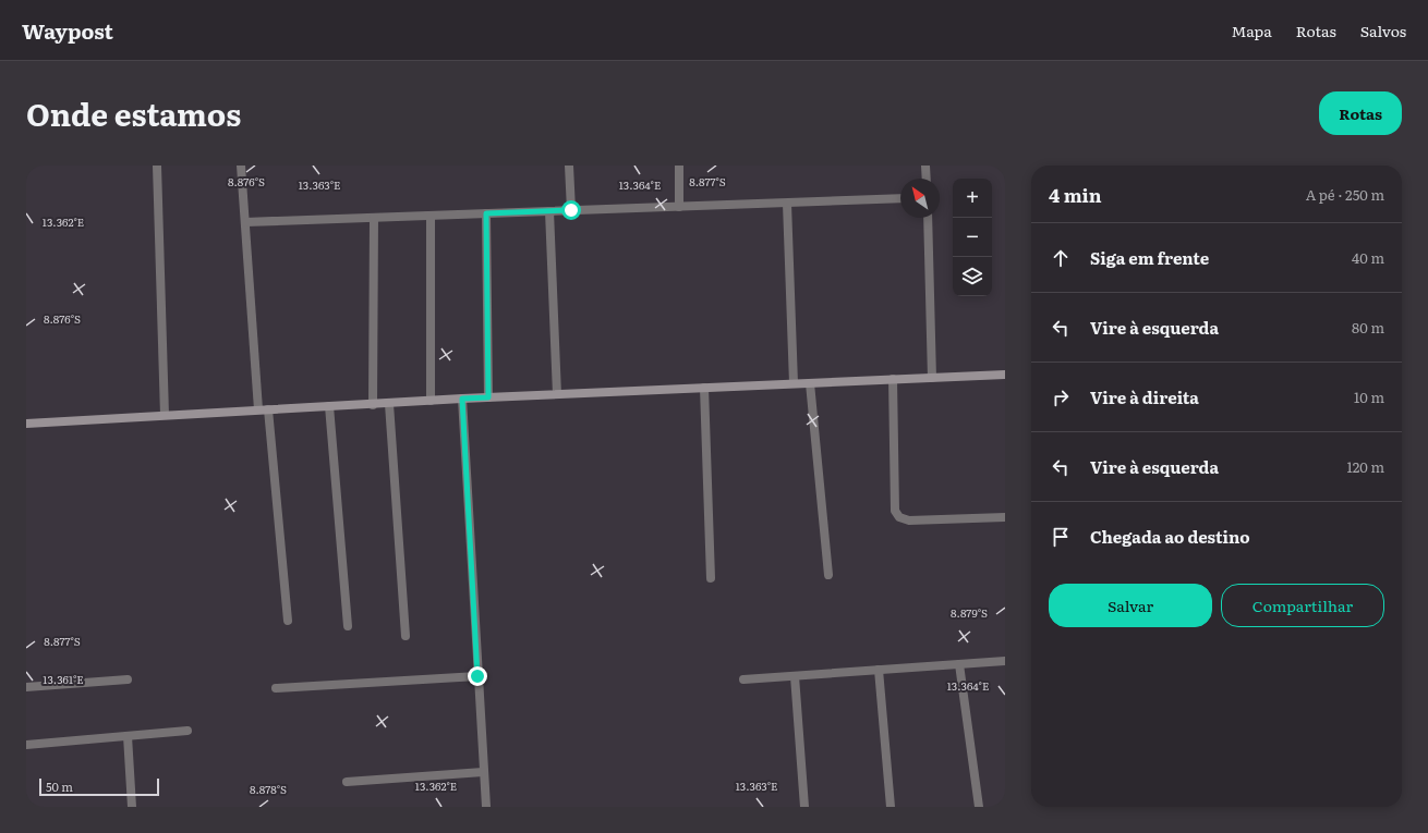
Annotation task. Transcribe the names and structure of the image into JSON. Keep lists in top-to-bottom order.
{
  "scale_bar": "50 m",
  "north": "top left",
  "page": {
    "header": "Waypost",
    "nav": ["Mapa", "Rotas", "Salvos"],
    "title": "Onde estamos",
    "buttons": [
      "Rotas",
      ["Salvar", "Compartilhar"]
    ],
    "heading": ["4 min", "A pé · 250 m"],
    "map_buttons": ["+", "−"],
    "list": [
      ["Siga em frente", "40 m"],
      ["Vire à esquerda", "80 m"],
      ["Vire à direita", "10 m"],
      ["Vire à esquerda", "120 m"],
      "Chegada ao destino"
    ],
    "scale": "50 m"
  },
  "coordinates": [
    "8.876°S",
    "8.877°S",
    "13.364°E",
    "13.363°E",
    "13.362°E",
    "8.879°S",
    "13.361°E",
    "8.878°S"
  ]
}
